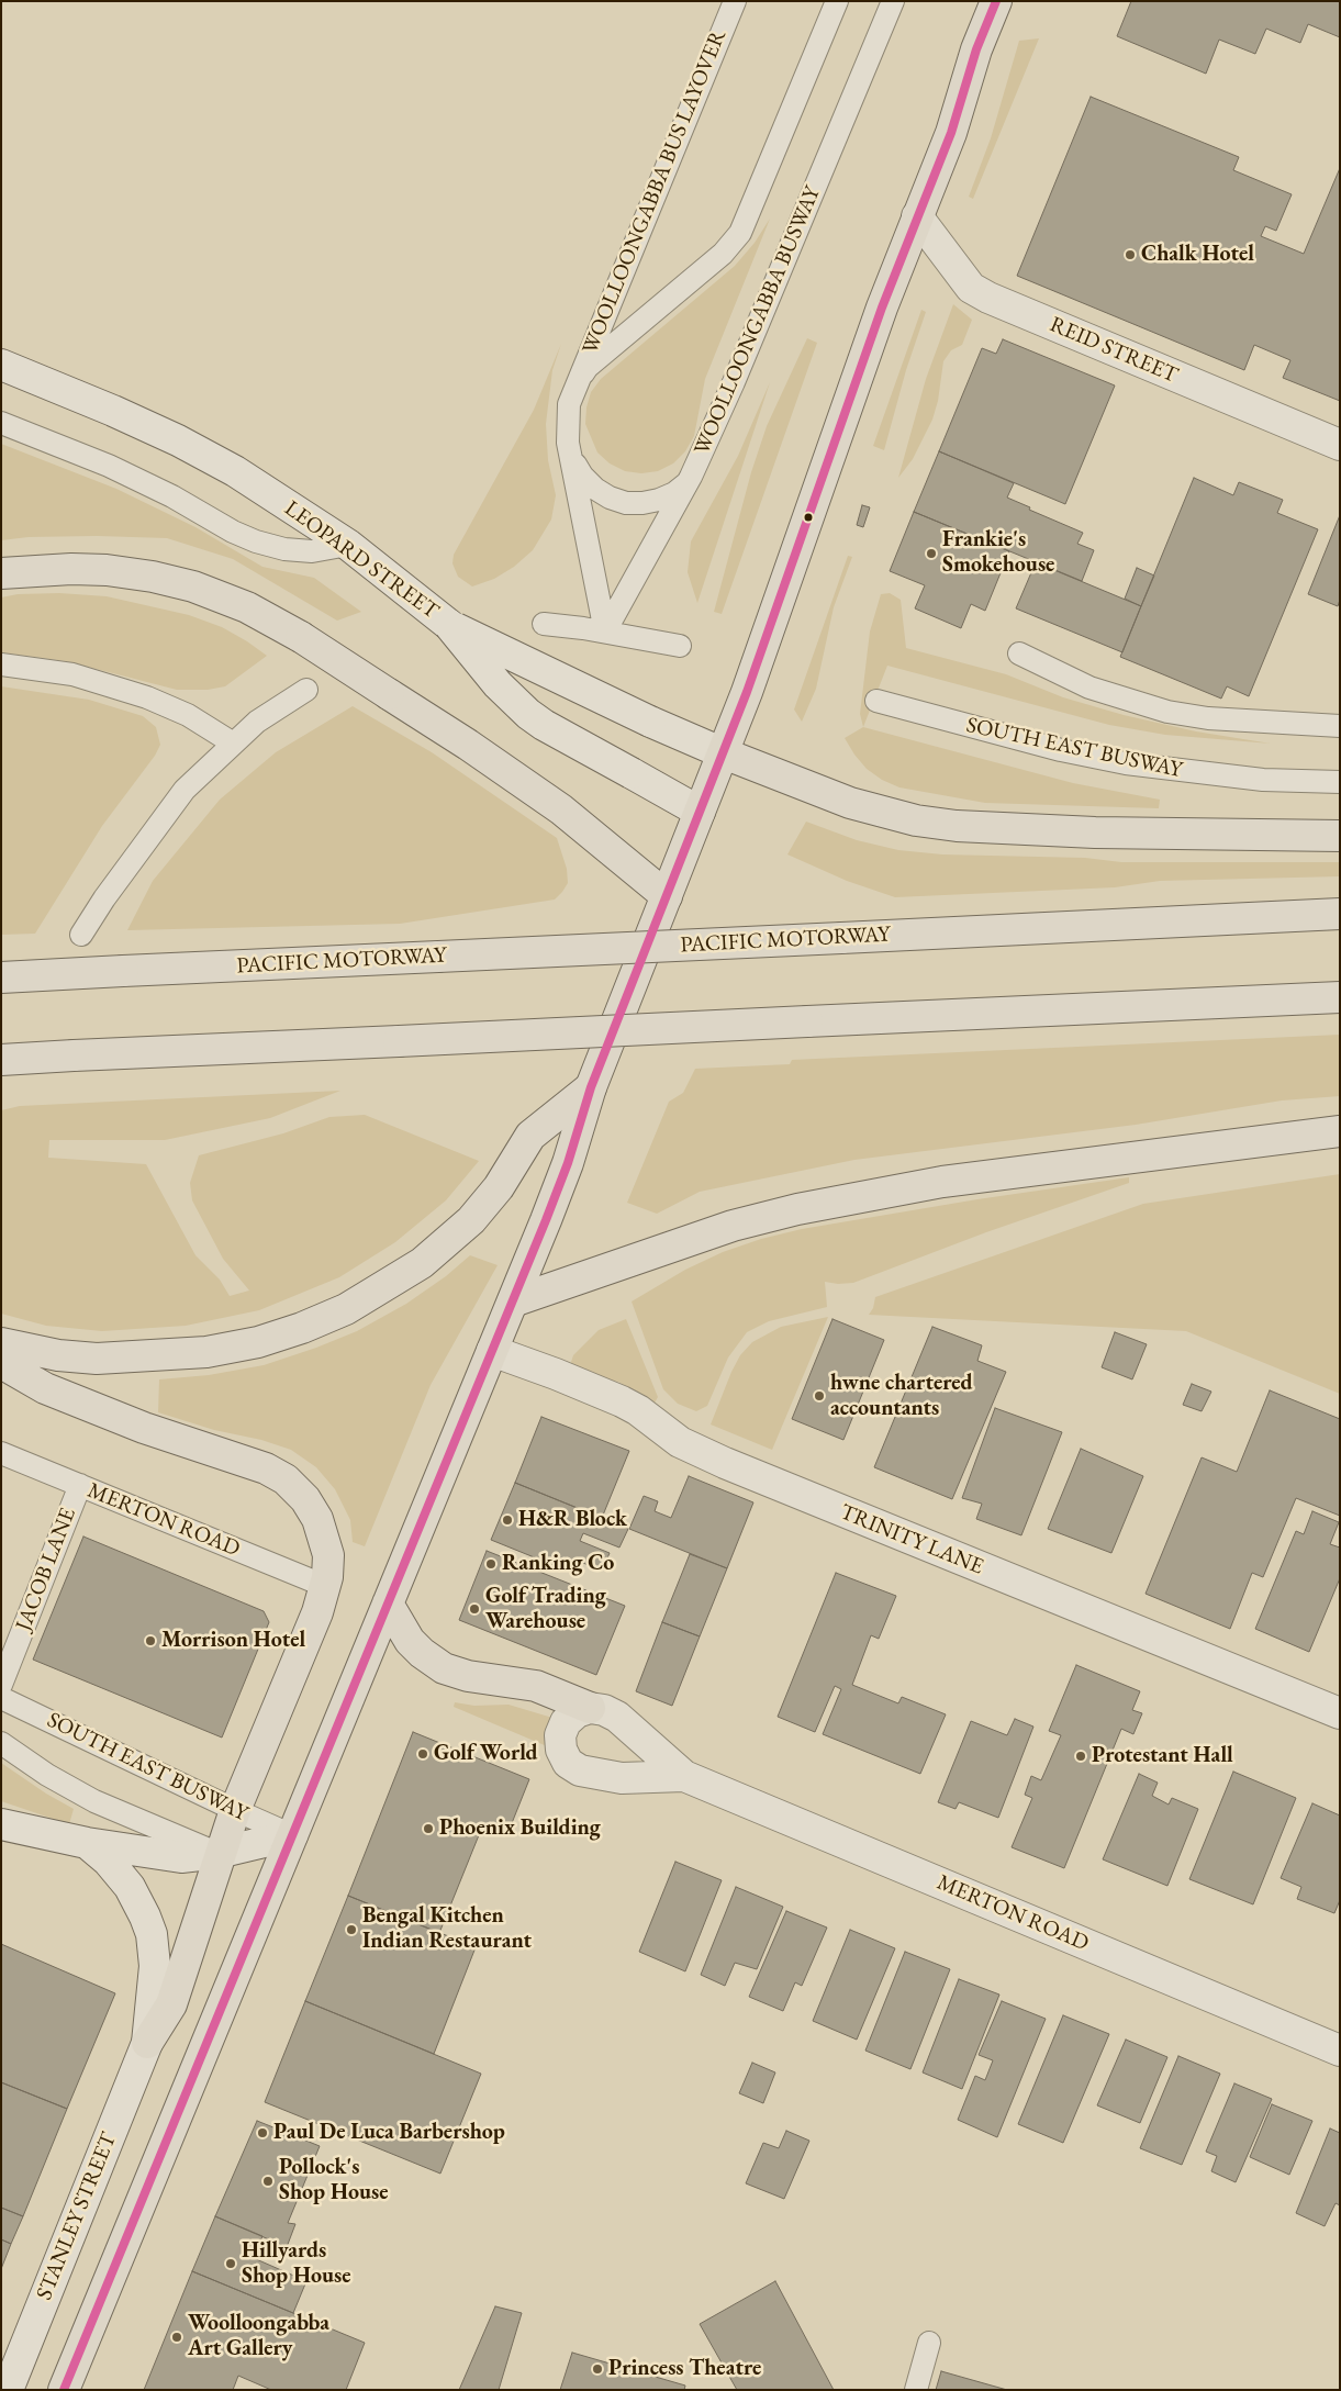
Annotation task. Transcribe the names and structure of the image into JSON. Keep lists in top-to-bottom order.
{
  "streets": {
    "main road": ["PACIFIC MOTORWAY"],
    "street": [
      "REID STREET",
      "LEOPARD STREET",
      "MERTON ROAD",
      "TRINITY LANE",
      "STANLEY STREET"
    ],
    "lane": [
      "WOOLLOONGABBA BUS LAYOVER",
      "WOOLLOONGABBA BUSWAY",
      "SOUTH EAST BUSWAY",
      "JACOB LANE"
    ]
  },
  "crossings": [
    ["WOOLLOONGABBA BUS LAYOVER", "WOOLLOONGABBA BUSWAY"],
    ["MERTON ROAD", "JACOB LANE"]
  ],
  "places": [
    "Chalk Hotel",
    "Frankie's Smokehouse",
    "hwne chartered accountants",
    "H&R Block",
    "Ranking Co",
    "Golf Trading Warehouse",
    "Morrison Hotel",
    "Golf World",
    "Protestant Hall",
    "Phoenix Building",
    "Bengal Kitchen Indian Restaurant",
    "Paul De Luca Barbershop",
    "Pollock's Shop House",
    "Hillyards Shop House",
    "Woolloongabba Art Gallery",
    "Princess Theatre"
  ]
}
